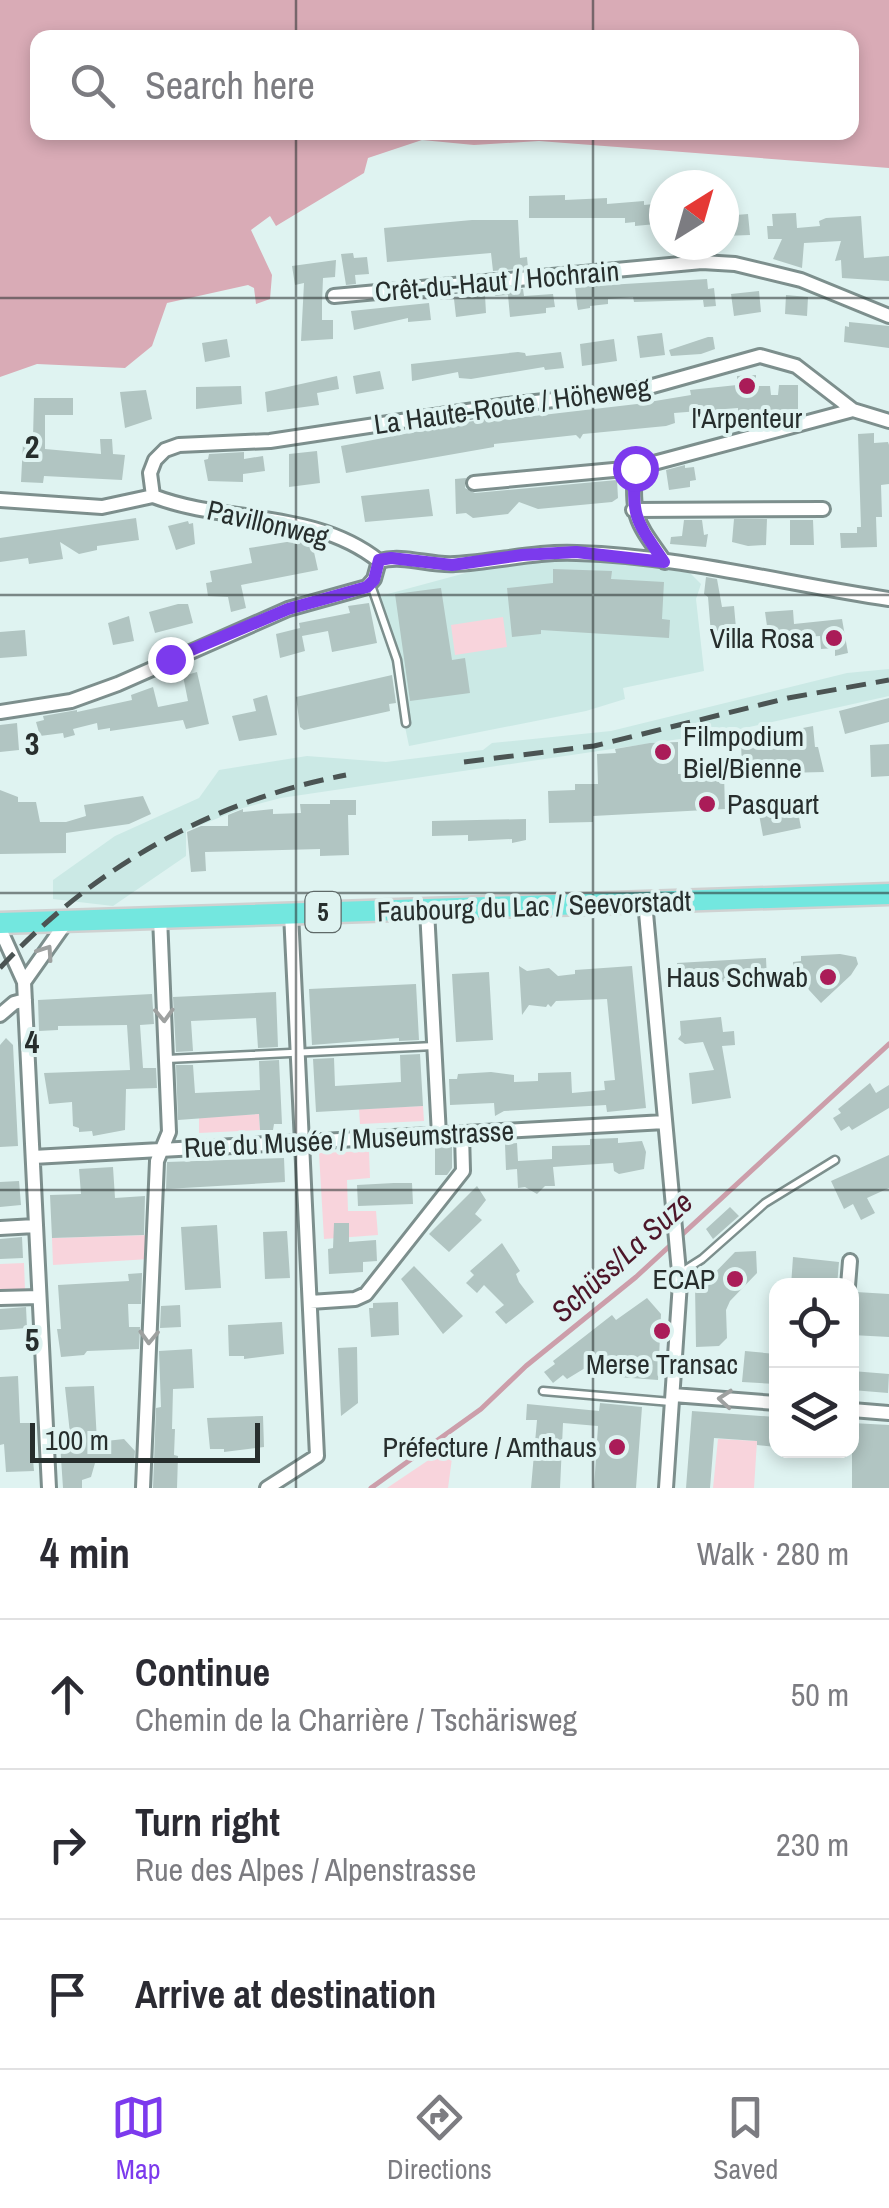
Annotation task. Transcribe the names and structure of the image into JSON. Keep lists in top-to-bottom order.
{
  "streets": {
    "main road": ["Faubourg du Lac / Seevorstadt", "5"],
    "street": [
      "Crêt-du-Haut / Hochrain",
      "La Haute-Route / Höheweg",
      "Pavillonweg",
      "Rue du Musée / Museumstrasse"
    ]
  },
  "crossings": [
    ["La Haute-Route / Höheweg", "Pavillonweg"]
  ],
  "water": ["Schüss/La Suze"],
  "places": [
    "l'Arpenteur",
    "Villa Rosa",
    "Filmpodium Biel/Bienne",
    "Pasquart",
    "Haus Schwab",
    "ECAP",
    "Merse Transac",
    "Préfecture / Amthaus"
  ],
  "scale_bar": "100 m",
  "north": "top right",
  "page": {
    "search": "Search here",
    "scale": "100 m",
    "heading": ["4 min", "Walk · 280 m"],
    "list": [
      ["Continue", "Chemin de la Charrière / Tschärisweg", "50 m"],
      ["Turn right", "Rue des Alpes / Alpenstrasse", "230 m"],
      "Arrive at destination"
    ],
    "nav": ["Map", "Directions", "Saved"]
  },
  "grid": {
    "rows": [
      "2",
      "3",
      "4",
      "5"
    ]
  }
}
